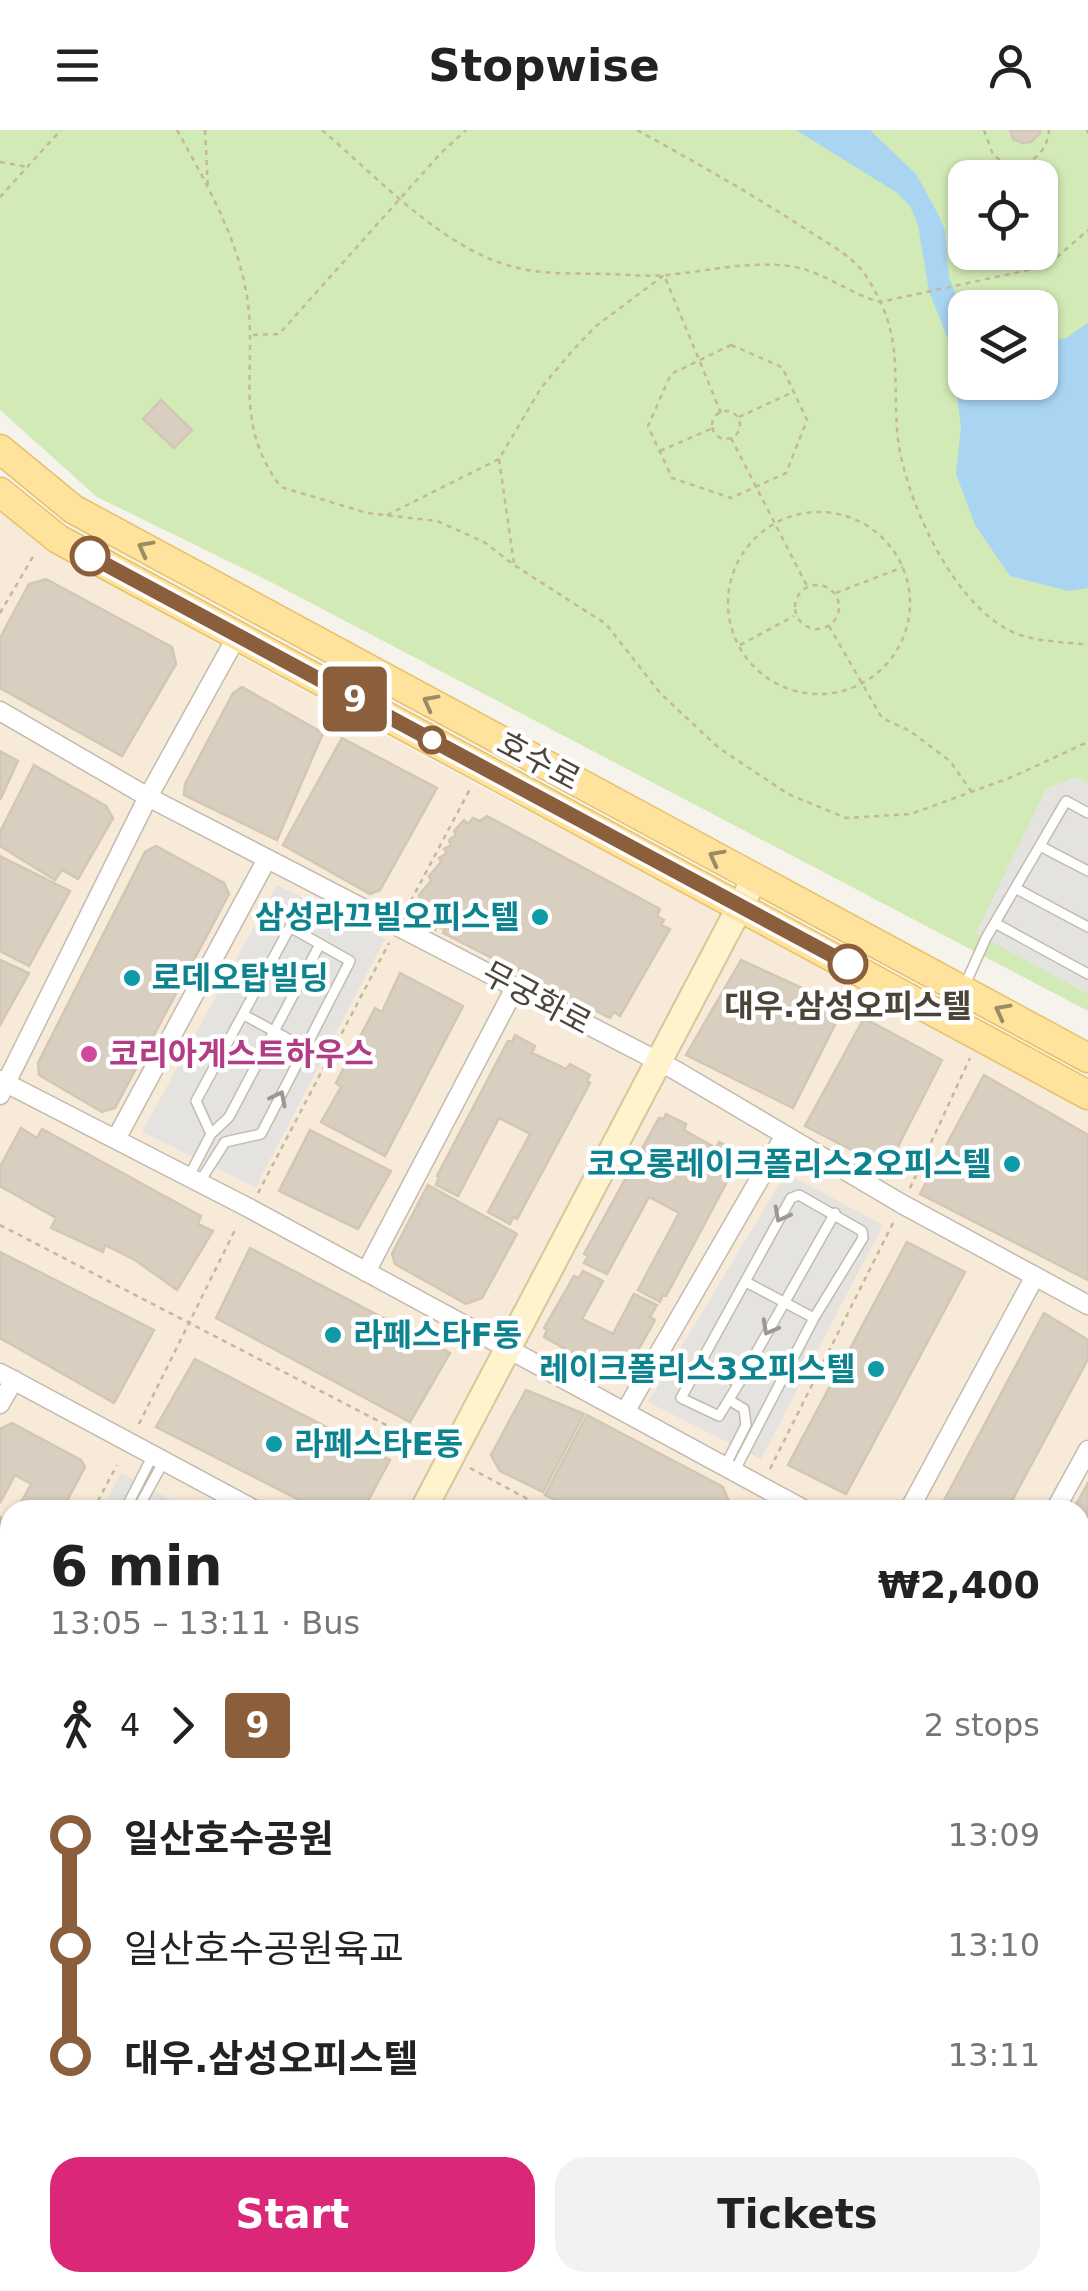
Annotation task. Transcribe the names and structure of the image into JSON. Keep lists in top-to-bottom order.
{
  "streets": {
    "main road": ["호수로"],
    "street": ["무궁화로"]
  },
  "places": [
    "삼성라끄빌오피스텔",
    "대우.삼성오피스텔",
    "로데오탑빌딩",
    "코리아게스트하우스",
    "코오롱레이크폴리스2오피스텔",
    "라페스타F동",
    "레이크폴리스3오피스텔",
    "라페스타E동"
  ],
  "lines": ["bus line 9"],
  "page": {
    "header": "Stopwise",
    "on_map": "9",
    "heading": ["6 min", "13:05 – 13:11 · Bus", "₩2,400"],
    "legs": ["4", "9", "2 stops"],
    "list": [
      {
        "name": "일산호수공원",
        "value": "13:09"
      },
      {
        "name": "일산호수공원육교",
        "value": "13:10"
      },
      {
        "name": "대우.삼성오피스텔",
        "value": "13:11"
      }
    ],
    "buttons": ["Start", "Tickets"]
  }
}
